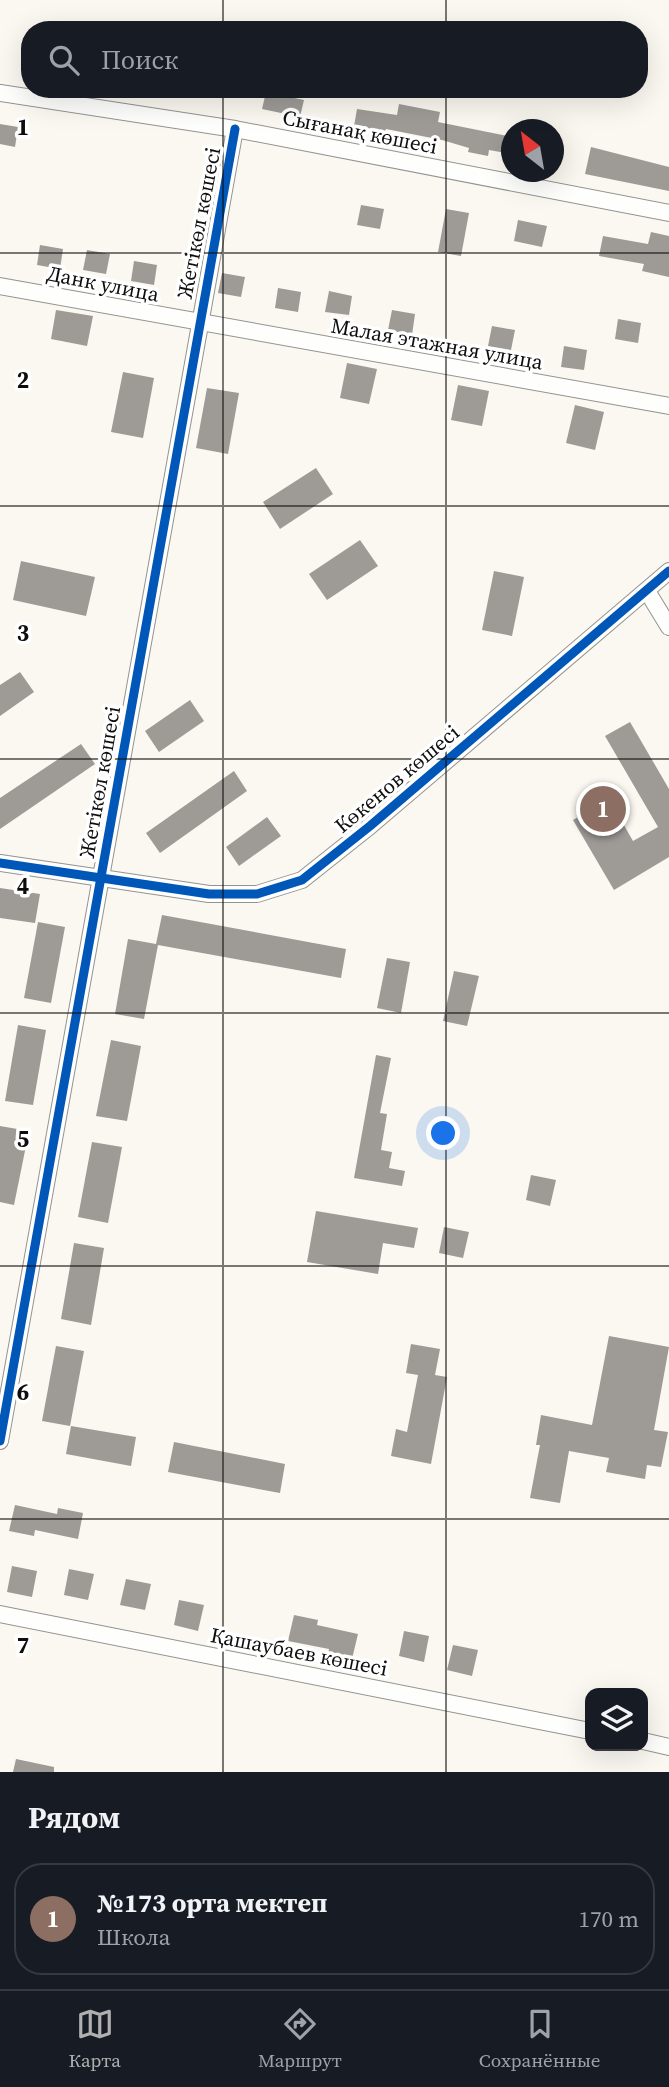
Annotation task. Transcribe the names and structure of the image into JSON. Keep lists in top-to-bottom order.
{
  "streets": {
    "street": [
      "Сығанақ көшесі",
      "Жетікөл көшесі",
      "Данк улица",
      "Малая этажная улица",
      "Көкенов көшесі",
      "Қашаубаев көшесі"
    ]
  },
  "crossings": [
    ["Сығанақ көшесі", "Жетікөл көшесі"],
    ["Жетікөл көшесі", "Данк улица"],
    ["Жетікөл көшесі", "Малая этажная улица"],
    ["Жетікөл көшесі", "Көкенов көшесі"],
    ["Данк улица", "Малая этажная улица"]
  ],
  "north": "top left",
  "page": {
    "search": "Поиск",
    "pins": "1",
    "heading": "Рядом",
    "list": [
      {
        "mark": "1",
        "name": "№173 орта мектеп",
        "note": "Школа",
        "value": "170 m"
      }
    ],
    "nav": ["Карта", "Маршрут", "Сохранённые"]
  },
  "grid": {
    "rows": [
      "1",
      "2",
      "3",
      "4",
      "5",
      "6",
      "7"
    ]
  }
}
